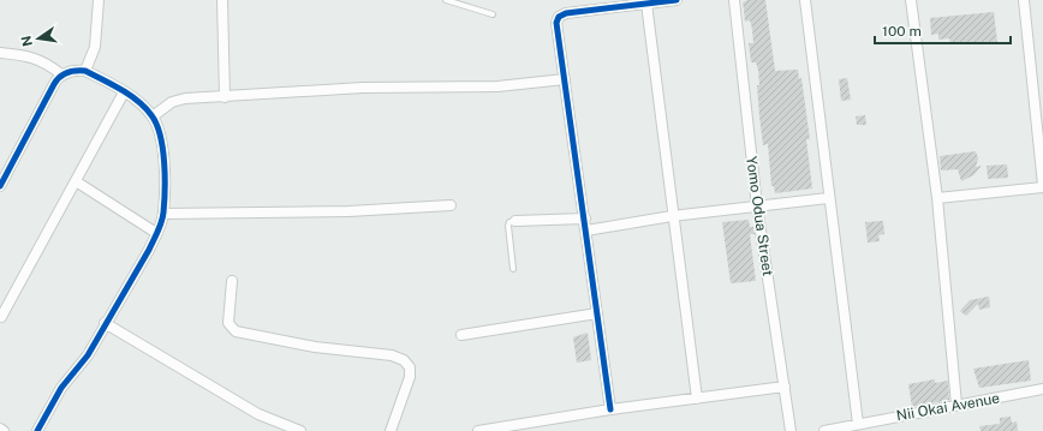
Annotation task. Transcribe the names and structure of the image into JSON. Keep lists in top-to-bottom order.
{
  "streets": {
    "street": ["Yomo Odua Street", "Nii Okai Avenue"]
  },
  "scale_bar": "100 m",
  "north": "left"
}
